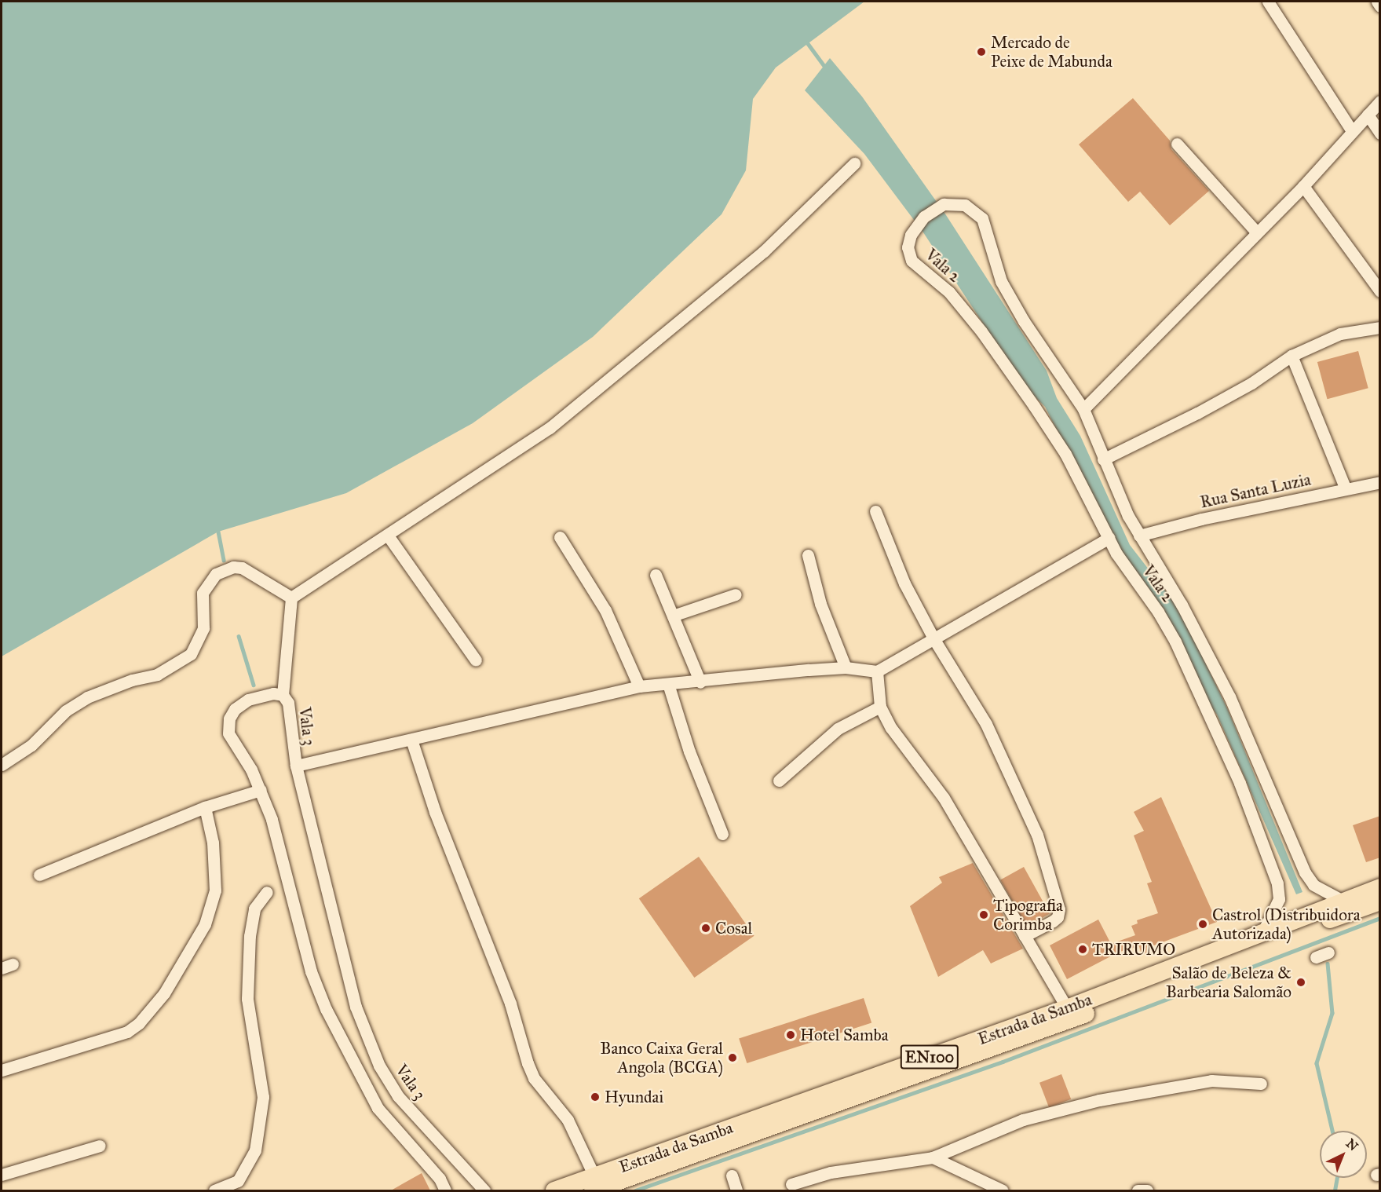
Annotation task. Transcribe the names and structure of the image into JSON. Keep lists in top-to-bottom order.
{
  "streets": {
    "main road": ["Estrada da Samba", "EN100"],
    "street": ["Vala 2", "Rua Santa Luzia", "Vala 3"]
  },
  "crossings": [
    ["Vala 2", "Rua Santa Luzia"],
    ["Vala 2", "Estrada da Samba"]
  ],
  "places": [
    "Mercado de Peixe de Mabunda",
    "Tipografia Corimba",
    "Castrol (Distribuidora Autorizada)",
    "Cosal",
    "TRIRUMO",
    "Salão de Beleza & Barbearia Salomão",
    "Hotel Samba",
    "Banco Caixa Geral Angola (BCGA)",
    "Hyundai"
  ],
  "north": "top right"
}
